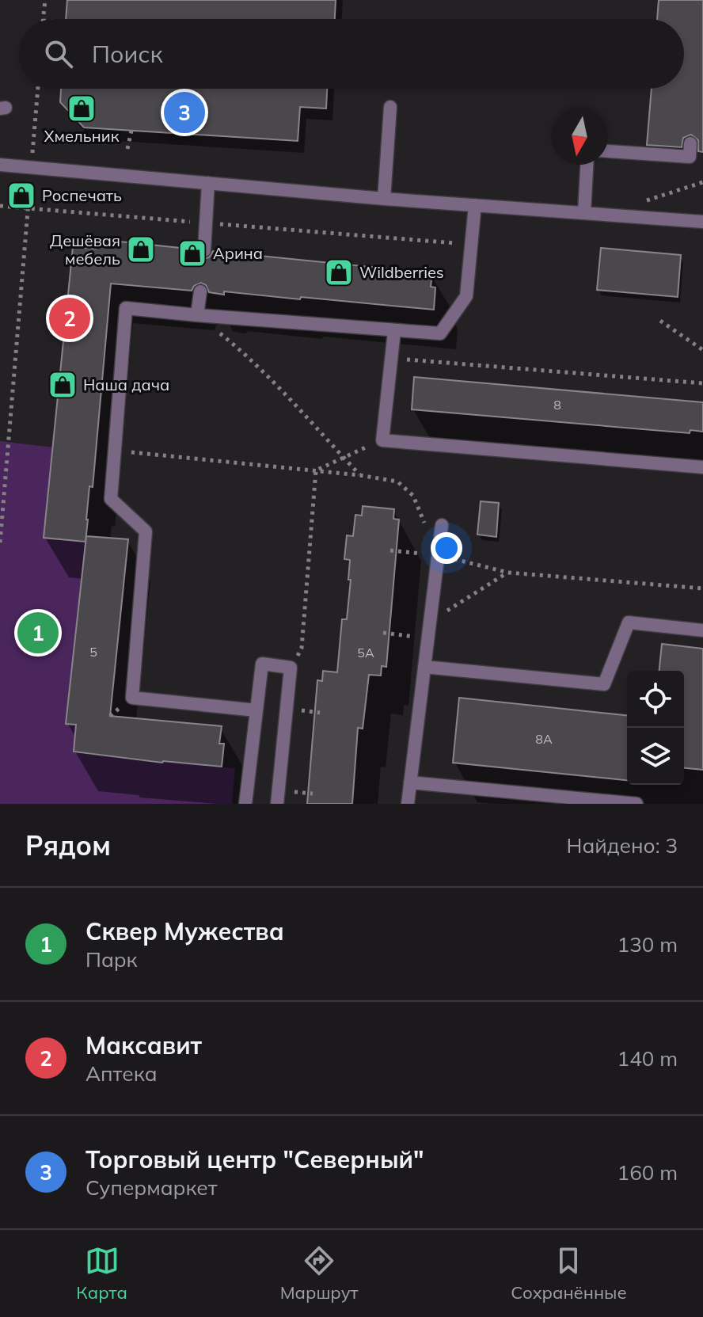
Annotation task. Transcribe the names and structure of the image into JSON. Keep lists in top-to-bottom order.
{
  "places": {
    "shop": [
      "Хмельник",
      "Роспечать",
      "Дешёвая мебель",
      "Арина",
      "Wildberries",
      "Наша дача"
    ]
  },
  "house_numbers": [
    "8",
    "5",
    "5А",
    "8А"
  ],
  "north": "bottom",
  "page": {
    "search": "Поиск",
    "pins": ["3", "2", "1"],
    "heading": ["Рядом", "Найдено: 3"],
    "list": [
      {
        "mark": "1",
        "name": "Сквер Мужества",
        "note": "Парк",
        "value": "130 m"
      },
      {
        "mark": "2",
        "name": "Максавит",
        "note": "Аптека",
        "value": "140 m"
      },
      {
        "mark": "3",
        "name": "Торговый центр \"Северный\"",
        "note": "Супермаркет",
        "value": "160 m"
      }
    ],
    "nav": ["Карта", "Маршрут", "Сохранённые"]
  }
}
